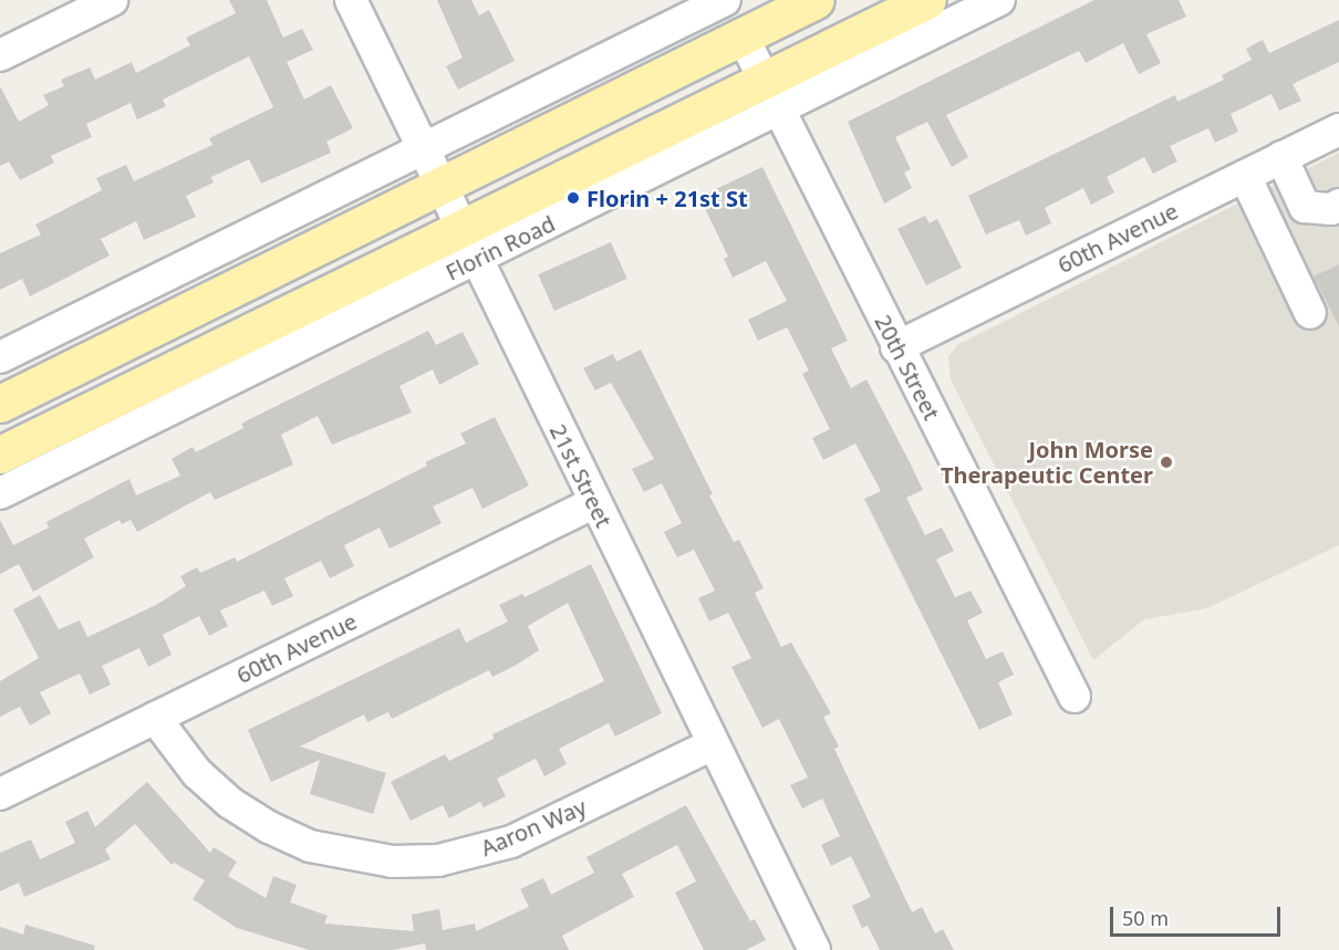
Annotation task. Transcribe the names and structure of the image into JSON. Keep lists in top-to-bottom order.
{
  "streets": {
    "main road": ["Florin Road"],
    "street": [
      "60th Avenue",
      "20th Street",
      "21st Street",
      "Aaron Way"
    ]
  },
  "crossings": [
    ["60th Avenue", "20th Street"],
    ["60th Avenue", "21st Street"],
    ["60th Avenue", "Aaron Way"],
    ["Florin Road", "20th Street"],
    ["Florin Road", "21st Street"],
    ["21st Street", "Aaron Way"]
  ],
  "places": ["Florin + 21st St", "John Morse Therapeutic Center"],
  "scale_bar": "50 m"
}
